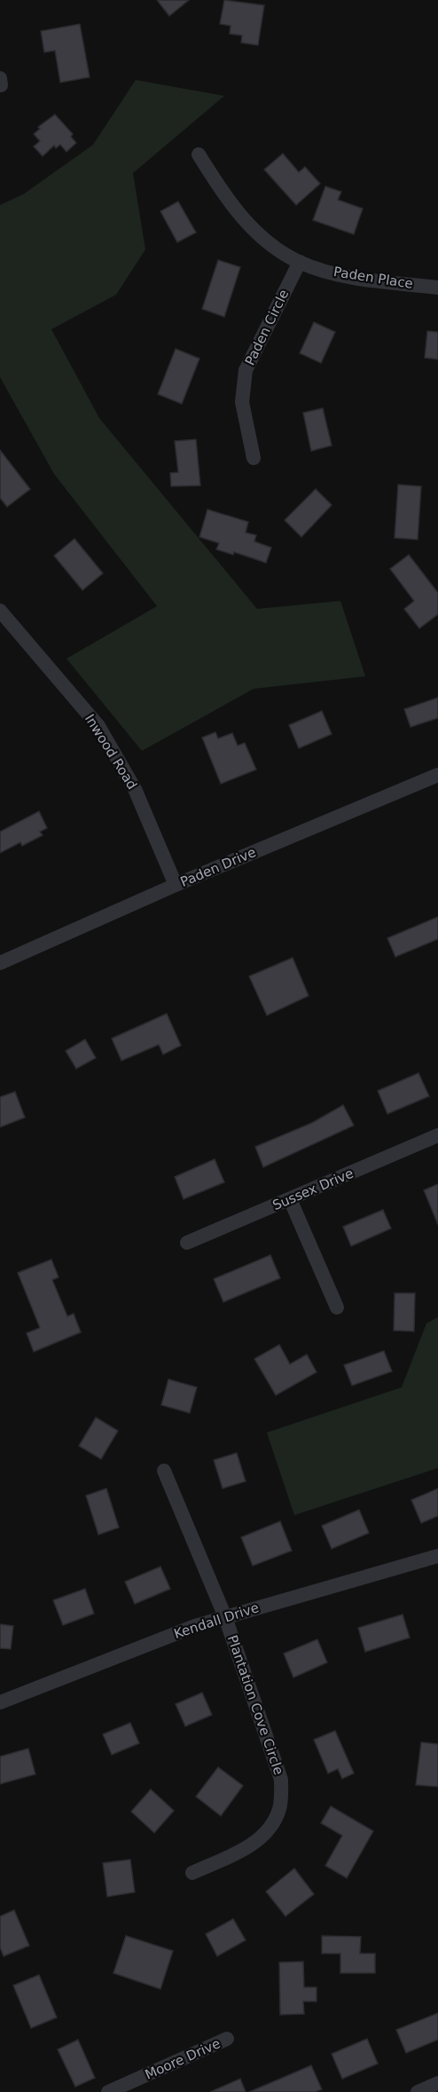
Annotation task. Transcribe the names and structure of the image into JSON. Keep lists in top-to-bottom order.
{
  "streets": {
    "street": [
      "Paden Place",
      "Paden Circle",
      "Inwood Road",
      "Paden Drive",
      "Sussex Drive",
      "Kendall Drive",
      "Plantation Cove Circle",
      "Moore Drive"
    ]
  },
  "crossings": [
    ["Paden Place", "Paden Circle"],
    ["Inwood Road", "Paden Drive"],
    ["Kendall Drive", "Plantation Cove Circle"]
  ]
}
